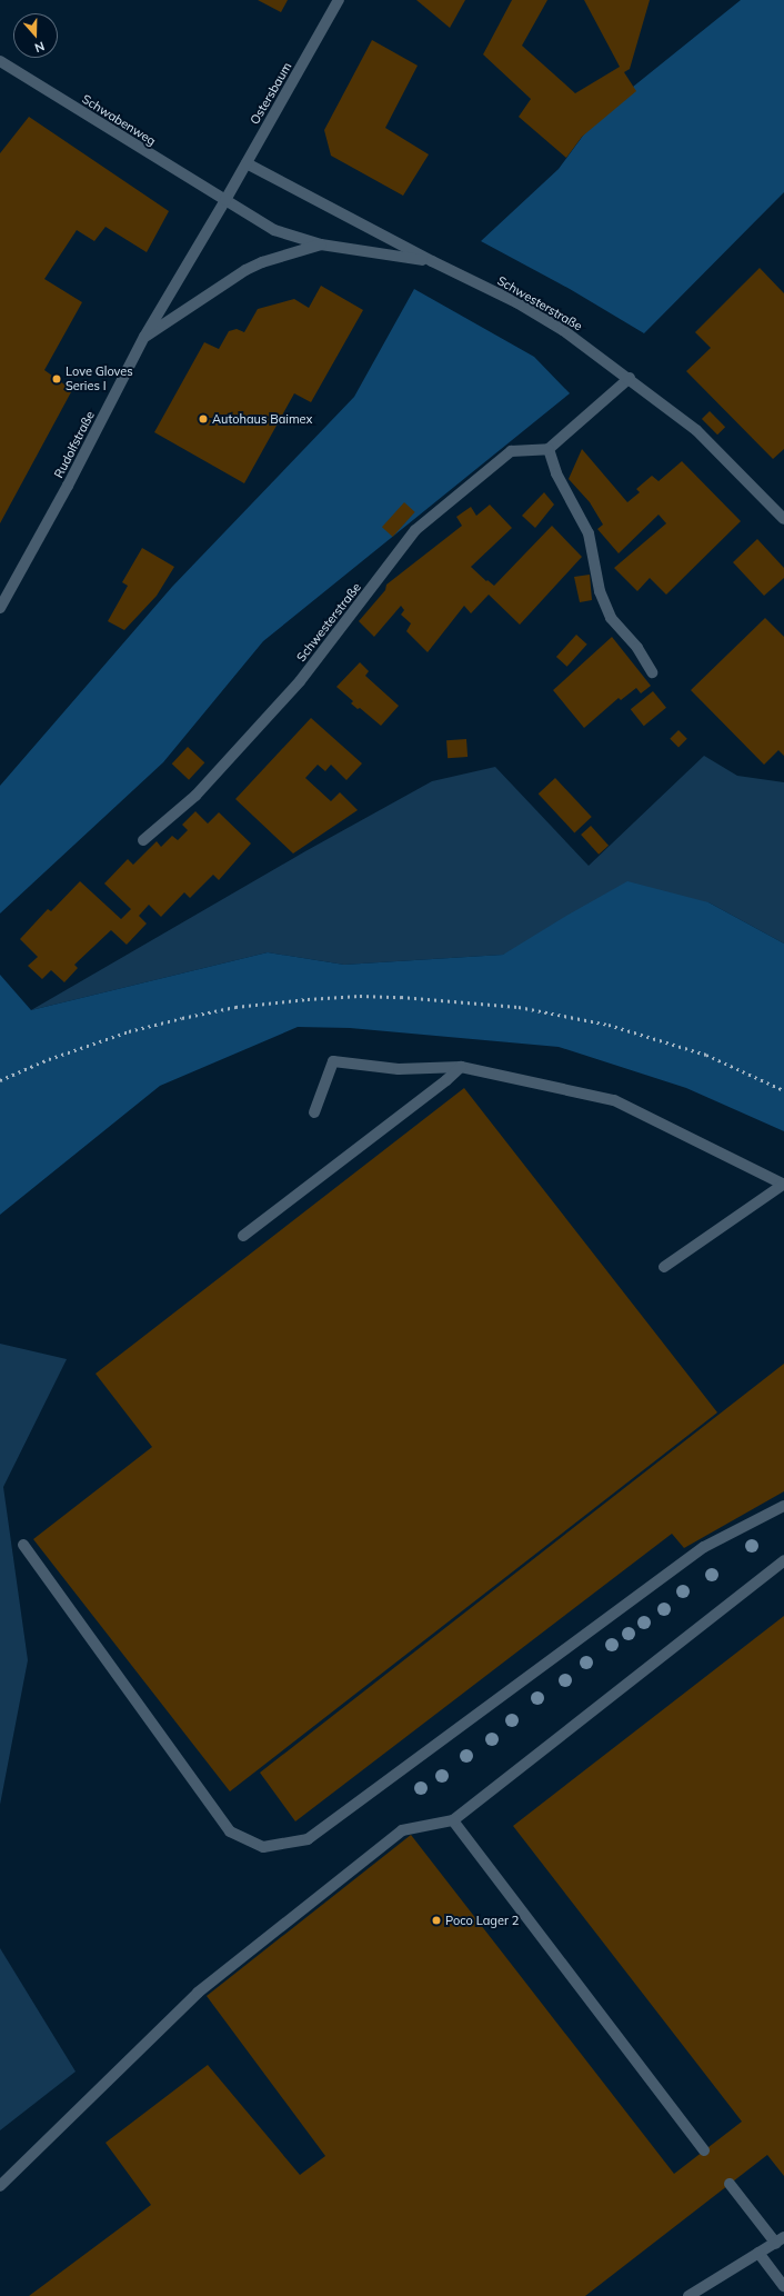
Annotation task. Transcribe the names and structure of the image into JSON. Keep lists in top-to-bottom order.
{
  "streets": {
    "street": [
      "Ostersbaum",
      "Schwabenweg",
      "Schwesterstraße",
      "Rudolfstraße"
    ]
  },
  "crossings": [
    ["Ostersbaum", "Schwabenweg"],
    ["Ostersbaum", "Schwesterstraße"],
    ["Ostersbaum", "Rudolfstraße"],
    ["Schwabenweg", "Schwesterstraße"],
    ["Schwabenweg", "Rudolfstraße"],
    ["Schwesterstraße", "Rudolfstraße"]
  ],
  "places": ["Love Gloves Series I", "Autohaus Baimex", "Poco Lager 2"],
  "north": "bottom"
}
